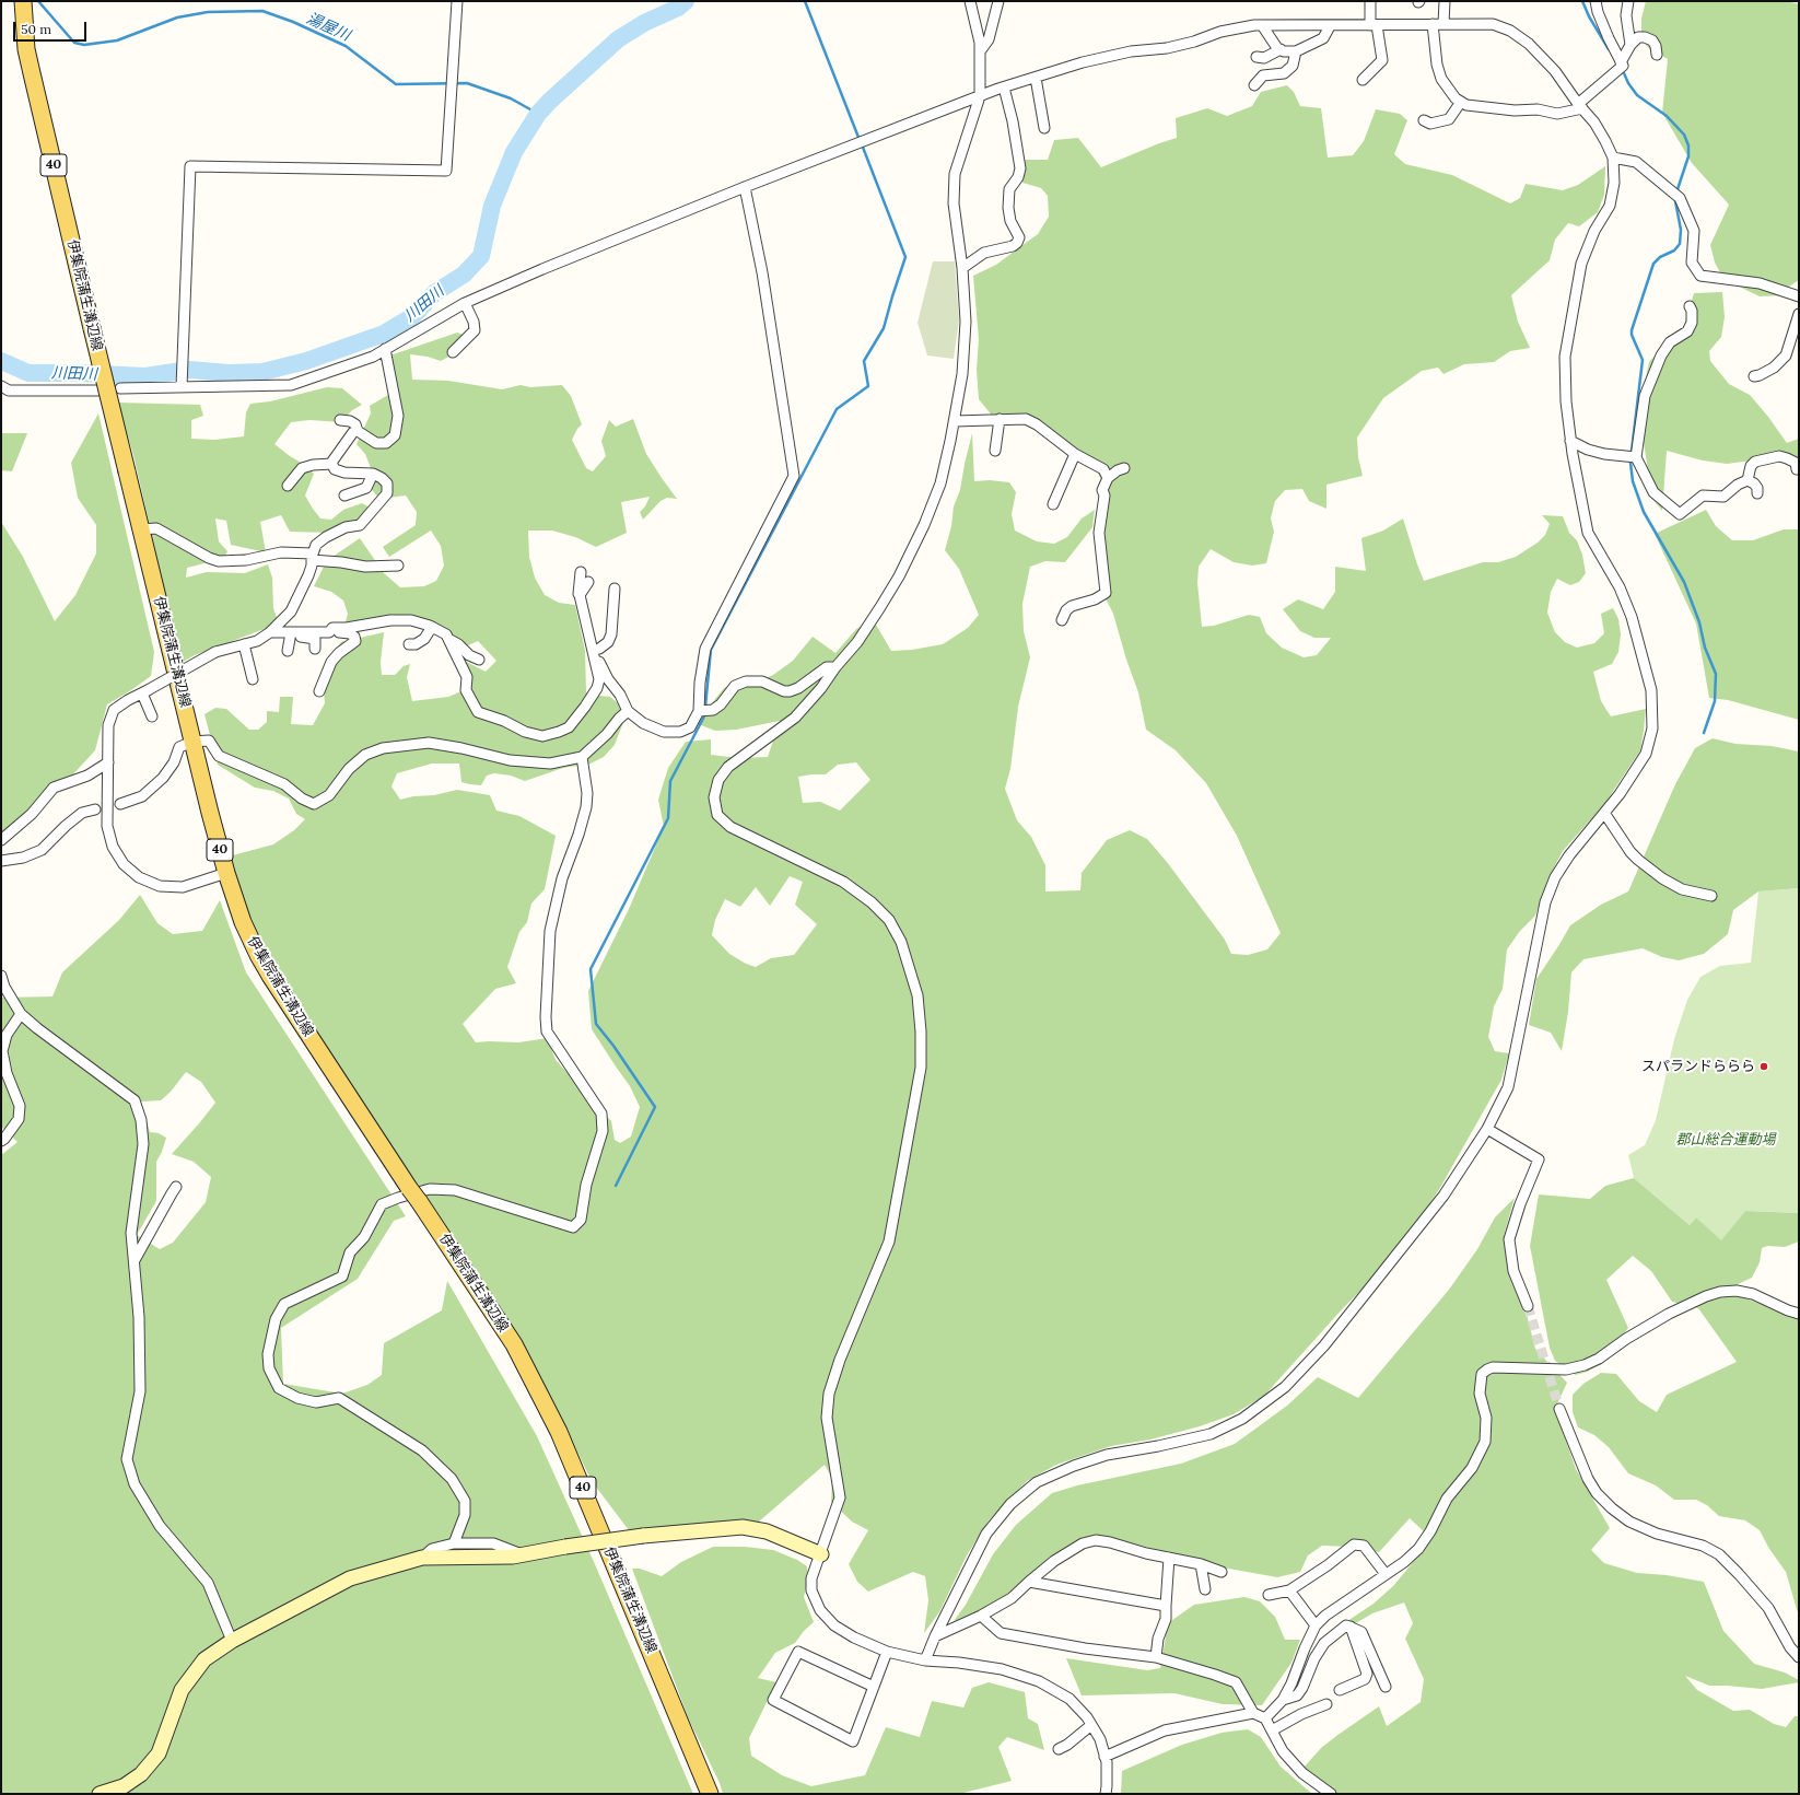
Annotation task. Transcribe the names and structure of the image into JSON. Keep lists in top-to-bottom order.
{
  "streets": {
    "main road": ["40", "伊集院蒲生溝辺線"]
  },
  "water": ["湯屋川", "川田川"],
  "parks": ["郡山総合運動場"],
  "places": ["スパランドららら"],
  "scale_bar": "50 m"
}
